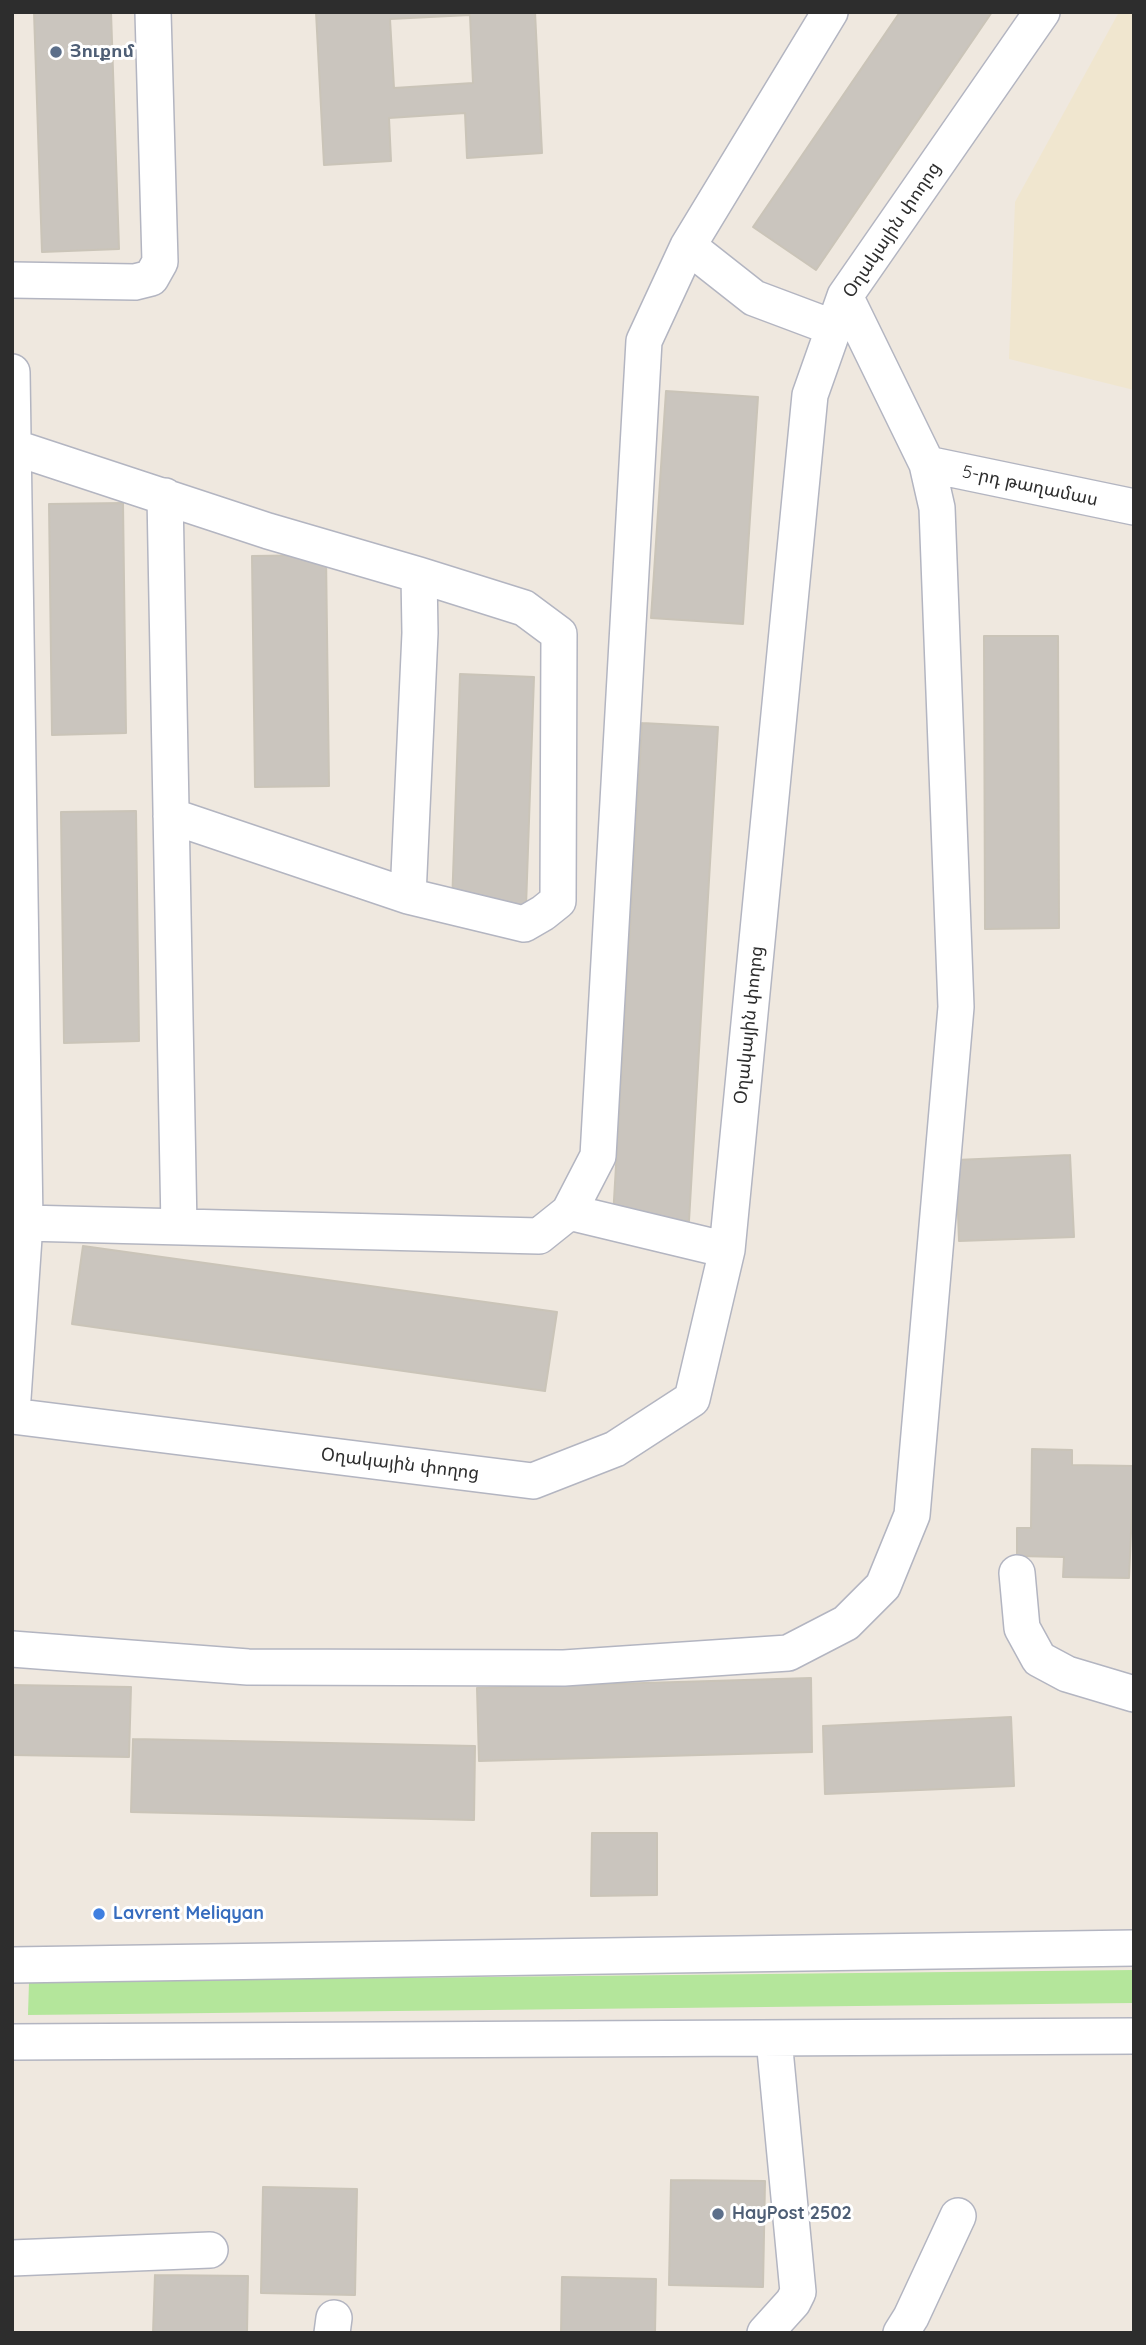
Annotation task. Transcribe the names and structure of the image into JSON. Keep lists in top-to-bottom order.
{
  "streets": {
    "street": ["Օղակային փողոց", "5-րդ թաղամաս"]
  },
  "places": ["Յուքոմ", "Lavrent Meliqyan", "HayPost 2502"]
}
